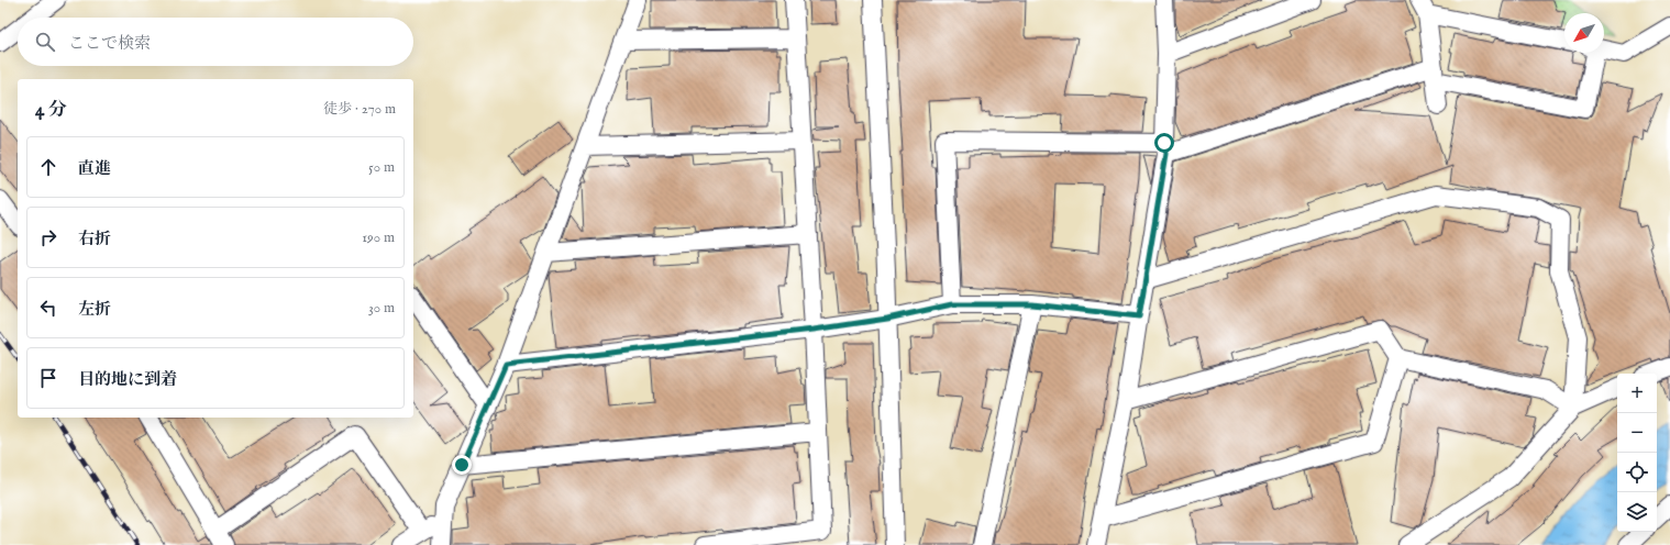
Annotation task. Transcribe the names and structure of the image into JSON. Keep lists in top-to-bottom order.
{
  "north": "bottom left",
  "page": {
    "search": "ここで検索",
    "heading": ["4 分", "徒歩 · 270 m"],
    "list": [
      ["直進", "50 m"],
      ["右折", "190 m"],
      ["左折", "30 m"],
      "目的地に到着"
    ],
    "map_buttons": ["+", "−"]
  }
}
